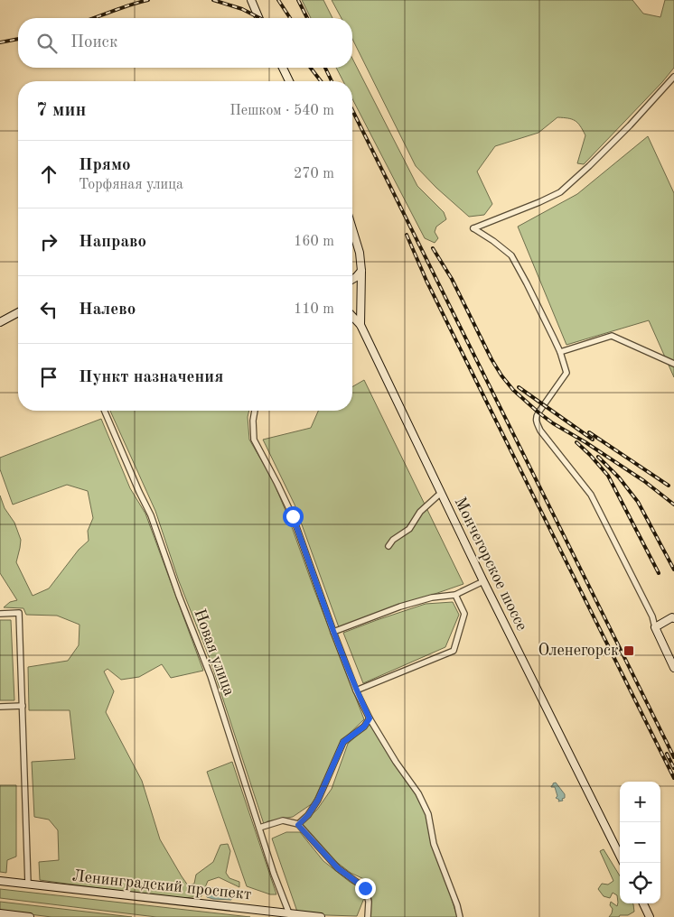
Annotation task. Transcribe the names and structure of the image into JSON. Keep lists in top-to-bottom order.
{
  "streets": {
    "street": ["Мончегорское шоссе", "Новая улица", "Ленинградский проспект"]
  },
  "crossings": [
    ["Новая улица", "Ленинградский проспект"]
  ],
  "places": {
    "transit": ["Оленегорск"]
  },
  "page": {
    "search": "Поиск",
    "heading": ["7 мин", "Пешком · 540 m"],
    "list": [
      ["Прямо", "Торфяная улица", "270 m"],
      ["Направо", "160 m"],
      ["Налево", "110 m"],
      "Пункт назначения"
    ],
    "map_buttons": ["+", "−"]
  }
}
